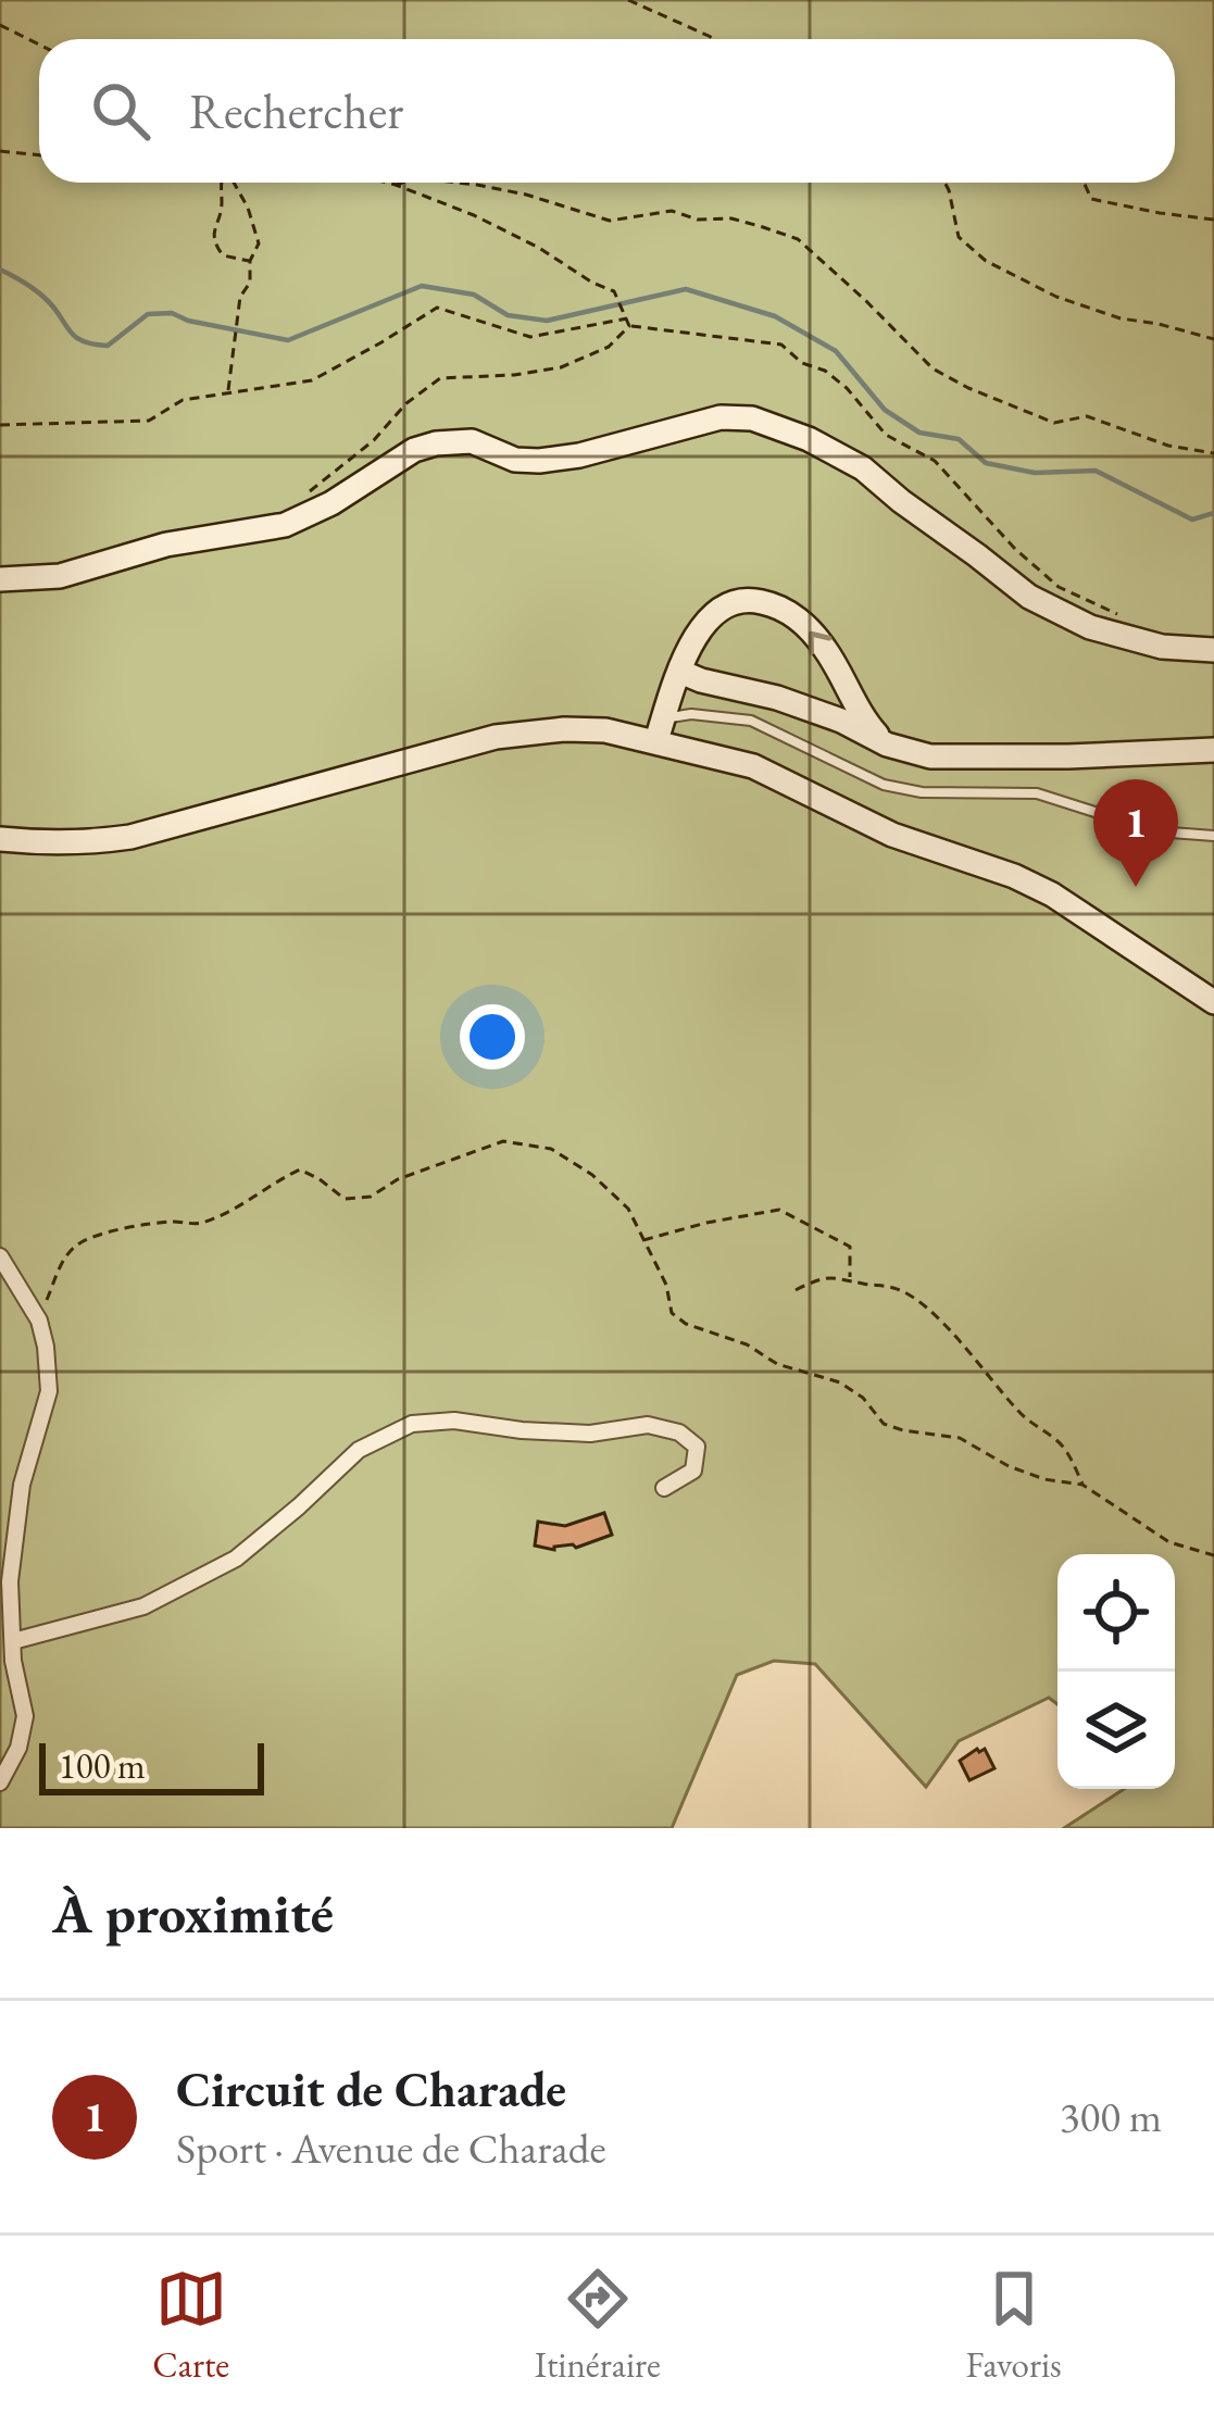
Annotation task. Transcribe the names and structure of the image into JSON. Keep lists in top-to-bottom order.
{
  "scale_bar": "100 m",
  "page": {
    "search": "Rechercher",
    "pins": "1",
    "scale": "100 m",
    "heading": "À proximité",
    "list": [
      {
        "mark": "1",
        "name": "Circuit de Charade",
        "note": "Sport · Avenue de Charade",
        "value": "300 m"
      }
    ],
    "nav": ["Carte", "Itinéraire", "Favoris"]
  }
}
